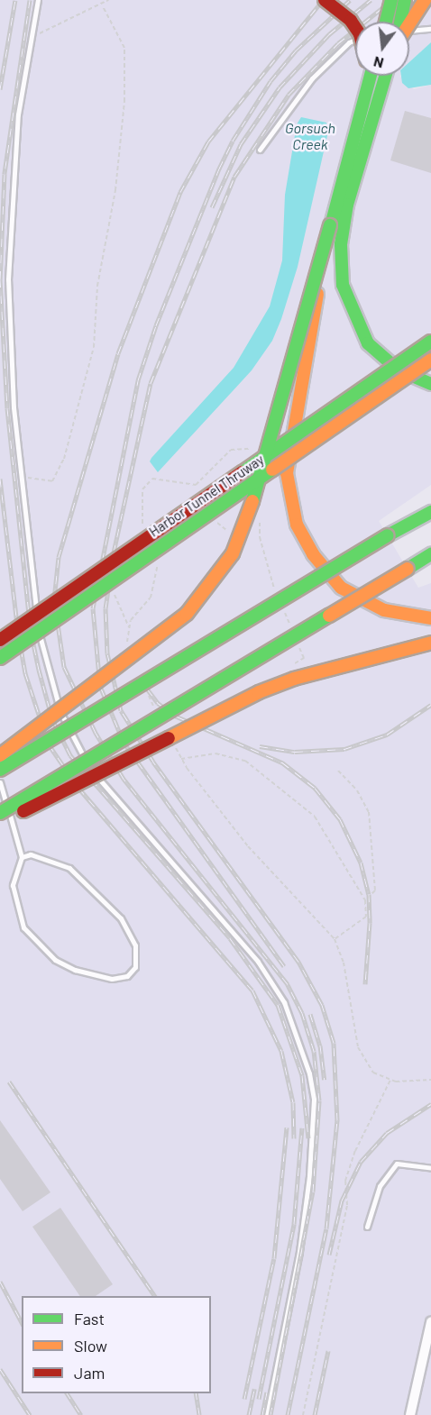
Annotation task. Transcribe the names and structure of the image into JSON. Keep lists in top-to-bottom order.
{
  "streets": {
    "highway": ["Harbor Tunnel Thruway"]
  },
  "water": ["Gorsuch Creek"],
  "legend": ["Fast", "Slow", "Jam"],
  "north": "bottom"
}
